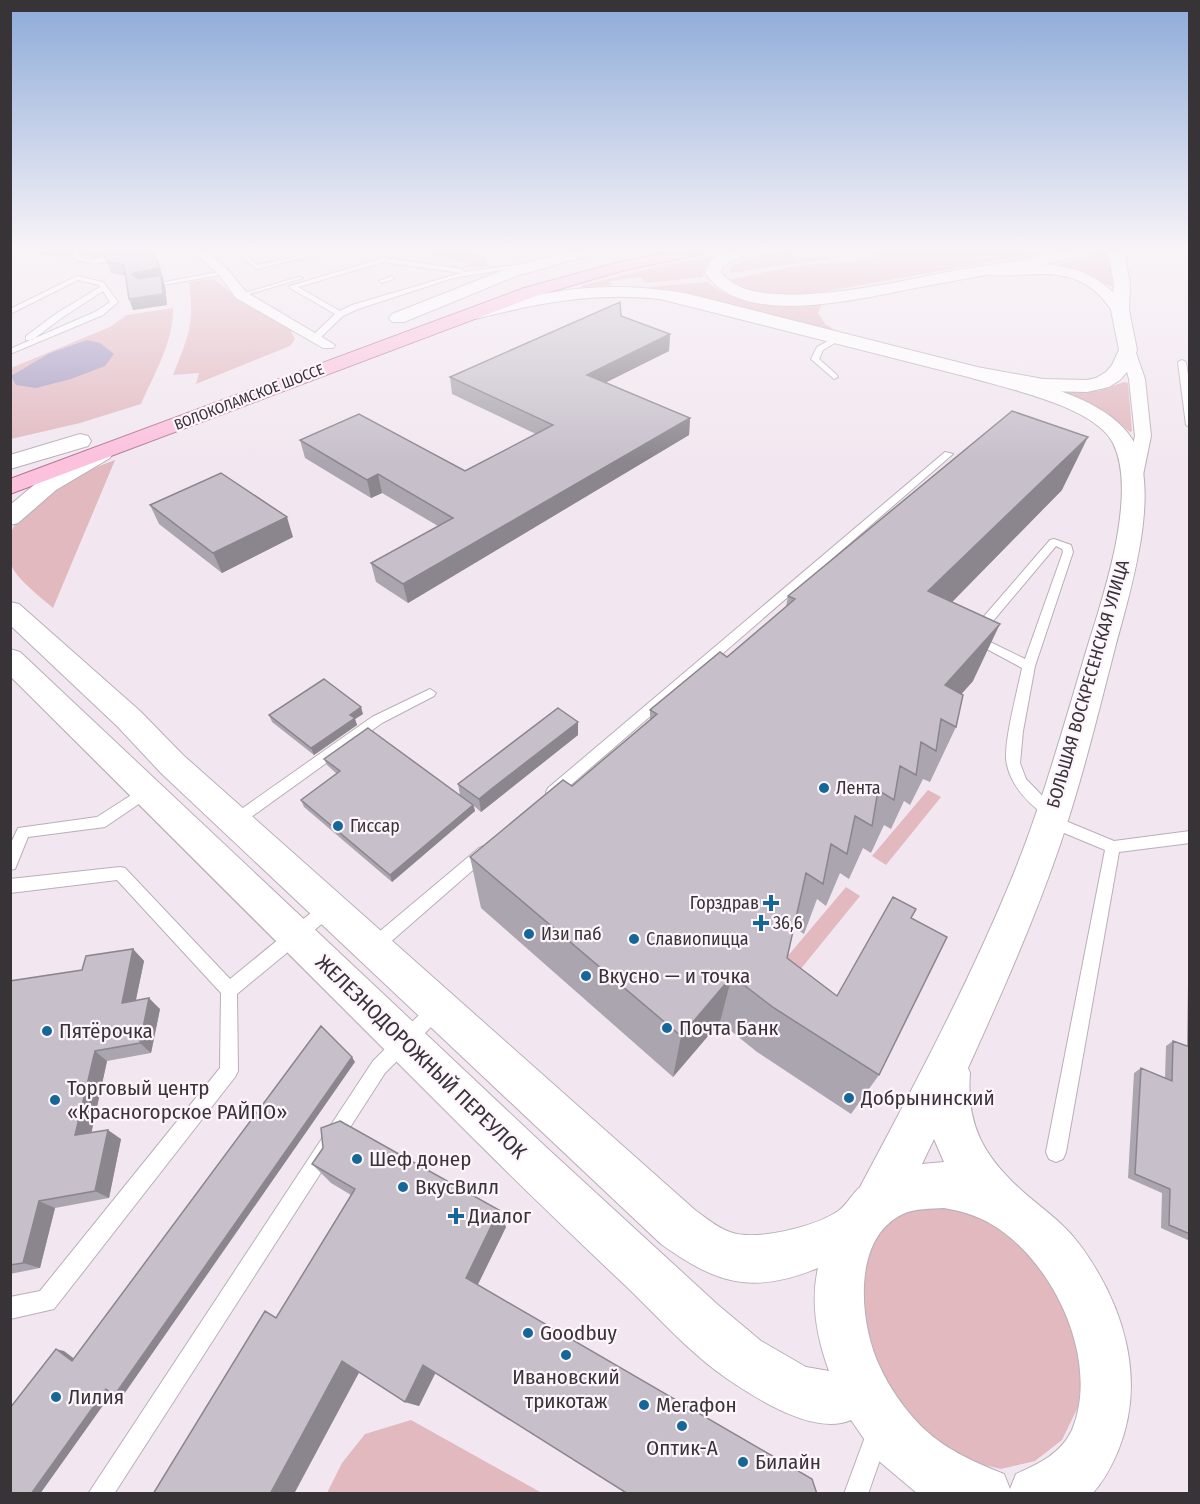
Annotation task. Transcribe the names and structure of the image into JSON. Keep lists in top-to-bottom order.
{
  "streets": {
    "main road": ["ВОЛОКОЛАМСКОЕ ШОССЕ", "БОЛЬШАЯ ВОСКРЕСЕНСКАЯ УЛИЦА"],
    "street": ["ЖЕЛЕЗНОДОРОЖНЫЙ ПЕРЕУЛОК"]
  },
  "crossings": [
    ["БОЛЬШАЯ ВОСКРЕСЕНСКАЯ УЛИЦА", "ЖЕЛЕЗНОДОРОЖНЫЙ ПЕРЕУЛОК"]
  ],
  "places": {
    "other": [
      "Лента",
      "Гиссар",
      "Изи паб",
      "Славиопицца",
      "Вкусно — и точка",
      "Почта Банк",
      "Пятёрочка",
      "Добрынинский",
      "Торговый центр «Красногорское РАЙПО»",
      "Шеф донер",
      "ВкусВилл",
      "Goodbuy",
      "Ивановский трикотаж",
      "Лилия",
      "Мегафон",
      "Оптик-А",
      "Билайн"
    ],
    "health": ["Горздрав", "36,6", "Диалог"]
  }
}
